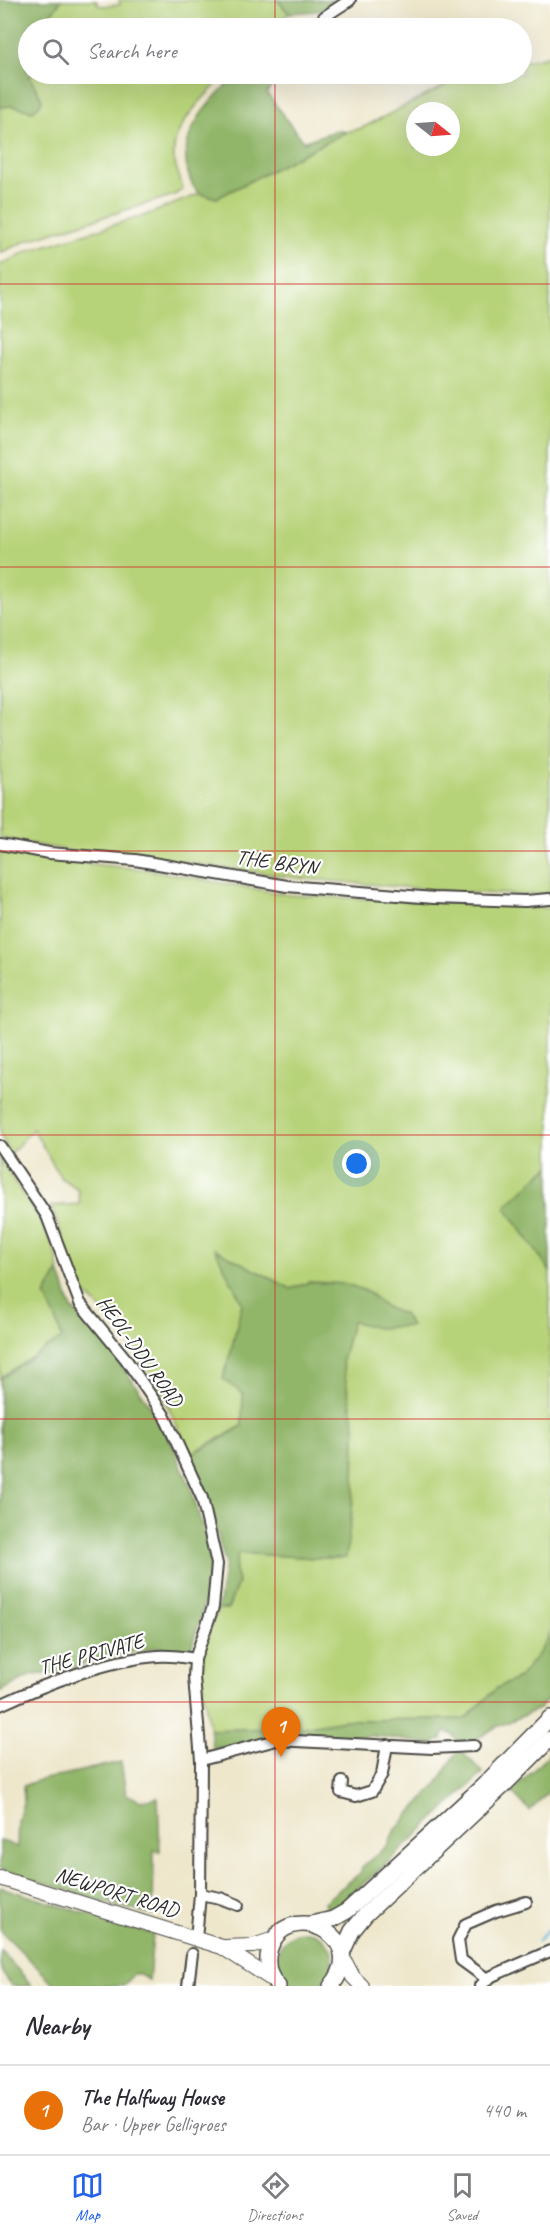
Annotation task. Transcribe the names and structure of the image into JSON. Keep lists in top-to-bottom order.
{
  "streets": {
    "main road": ["NEWPORT ROAD"],
    "street": ["THE BRYN", "HEOL-DDU ROAD", "THE PRIVATE"]
  },
  "crossings": [
    ["HEOL-DDU ROAD", "THE PRIVATE"]
  ],
  "north": "right",
  "page": {
    "search": "Search here",
    "pins": "1",
    "heading": "Nearby",
    "list": [
      {
        "mark": "1",
        "name": "The Halfway House",
        "note": "Bar · Upper Gelligroes",
        "value": "440 m"
      }
    ],
    "nav": ["Map", "Directions", "Saved"]
  }
}
